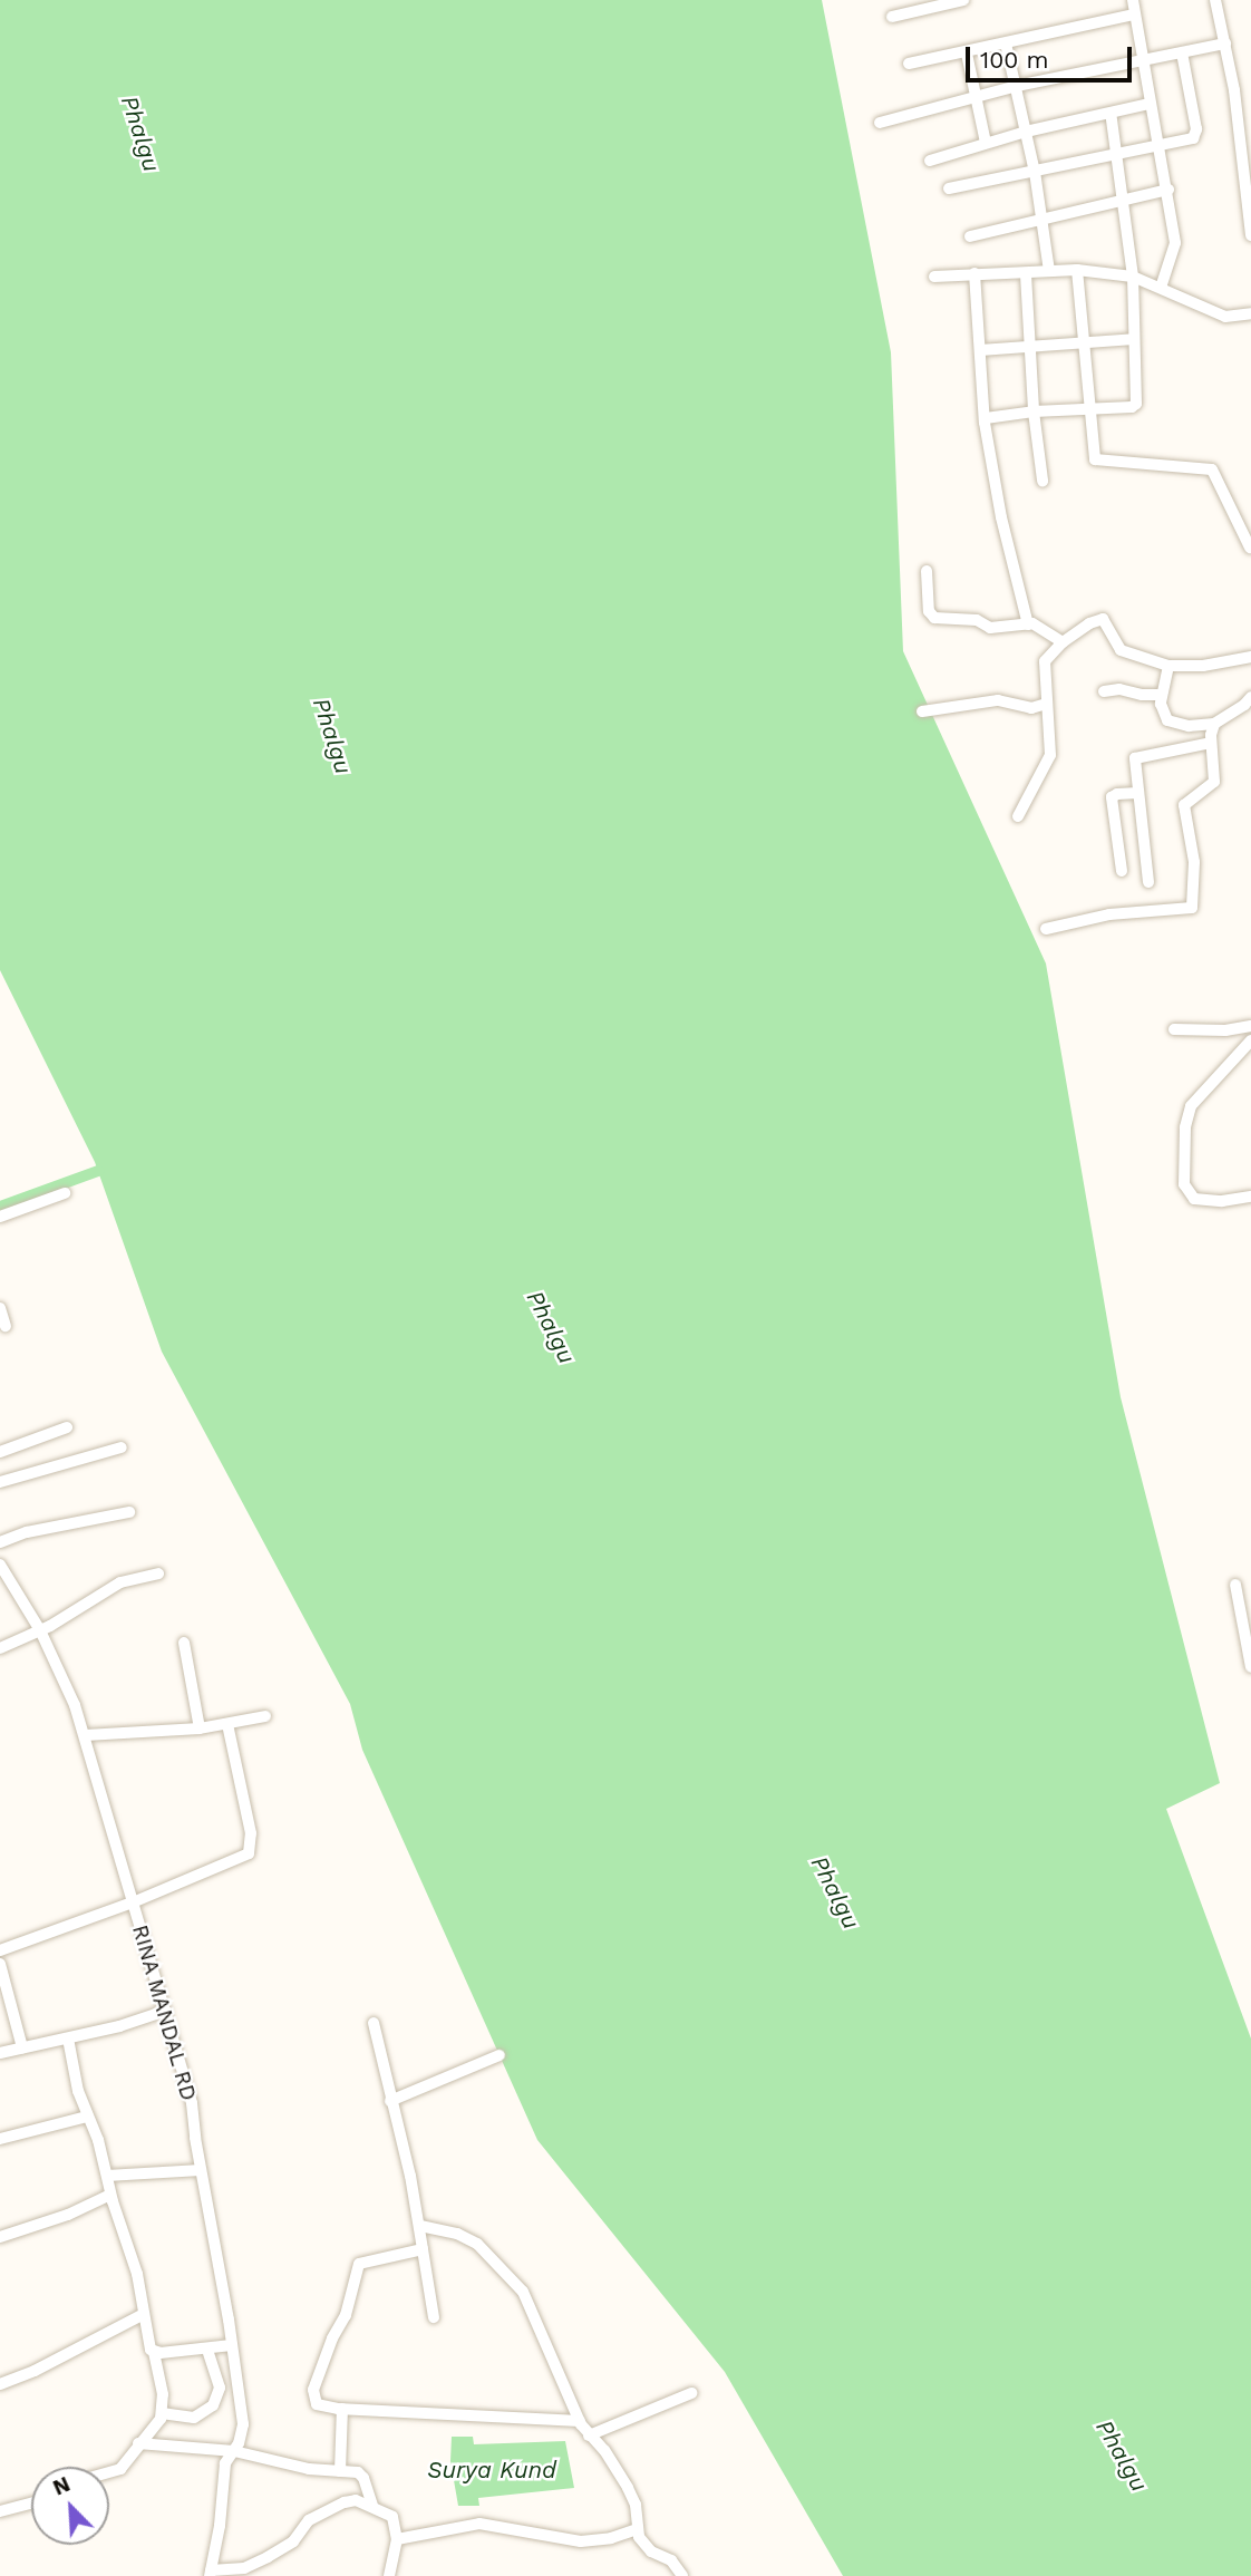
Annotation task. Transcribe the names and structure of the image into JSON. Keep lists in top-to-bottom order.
{
  "streets": {
    "street": ["RINA MANDAL RD"]
  },
  "water": ["Phalgu", "Surya Kund"],
  "scale_bar": "100 m",
  "north": "top left"
}
